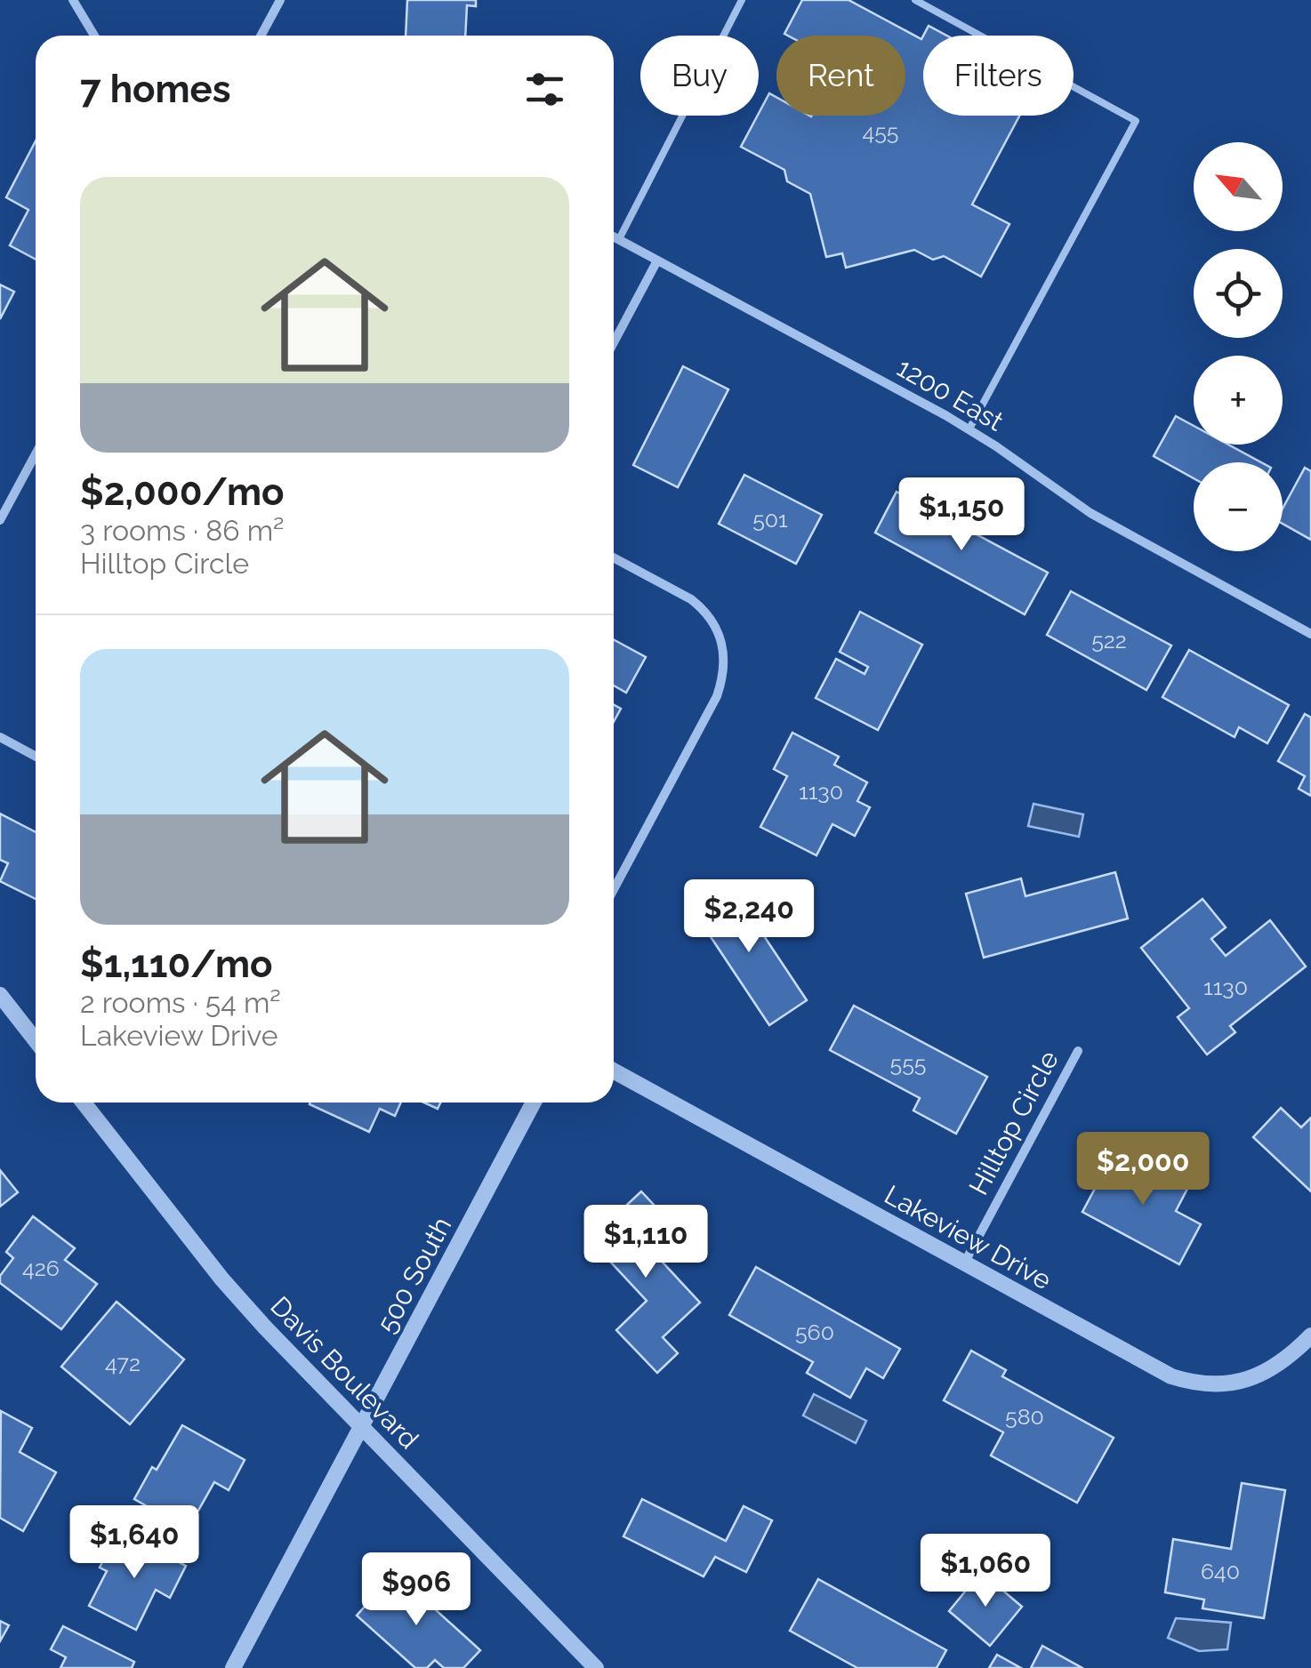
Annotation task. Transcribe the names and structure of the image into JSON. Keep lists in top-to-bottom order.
{
  "streets": {
    "street": [
      "1200 East",
      "Hilltop Circle",
      "Lakeview Drive",
      "500 South",
      "Davis Boulevard"
    ]
  },
  "crossings": [
    ["Hilltop Circle", "Lakeview Drive"],
    ["500 South", "Davis Boulevard"]
  ],
  "house_numbers": [
    "455",
    "501",
    "522",
    "1130",
    "1130",
    "555",
    "426",
    "560",
    "472",
    "580",
    "640"
  ],
  "north": "top left",
  "page": {
    "chip": ["Buy", "Rent", "Filters"],
    "heading": "7 homes",
    "map_buttons": ["+", "−"],
    "list": [
      {
        "name": "$2,000/mo",
        "note": "3 rooms · 86 m² · Hilltop Circle"
      },
      {
        "name": "$1,110/mo",
        "note": "2 rooms · 54 m² · Lakeview Drive"
      }
    ],
    "price": [
      "$1,150",
      "$2,240",
      "$2,000",
      "$1,110",
      "$1,640",
      "$1,060",
      "$906"
    ]
  }
}
